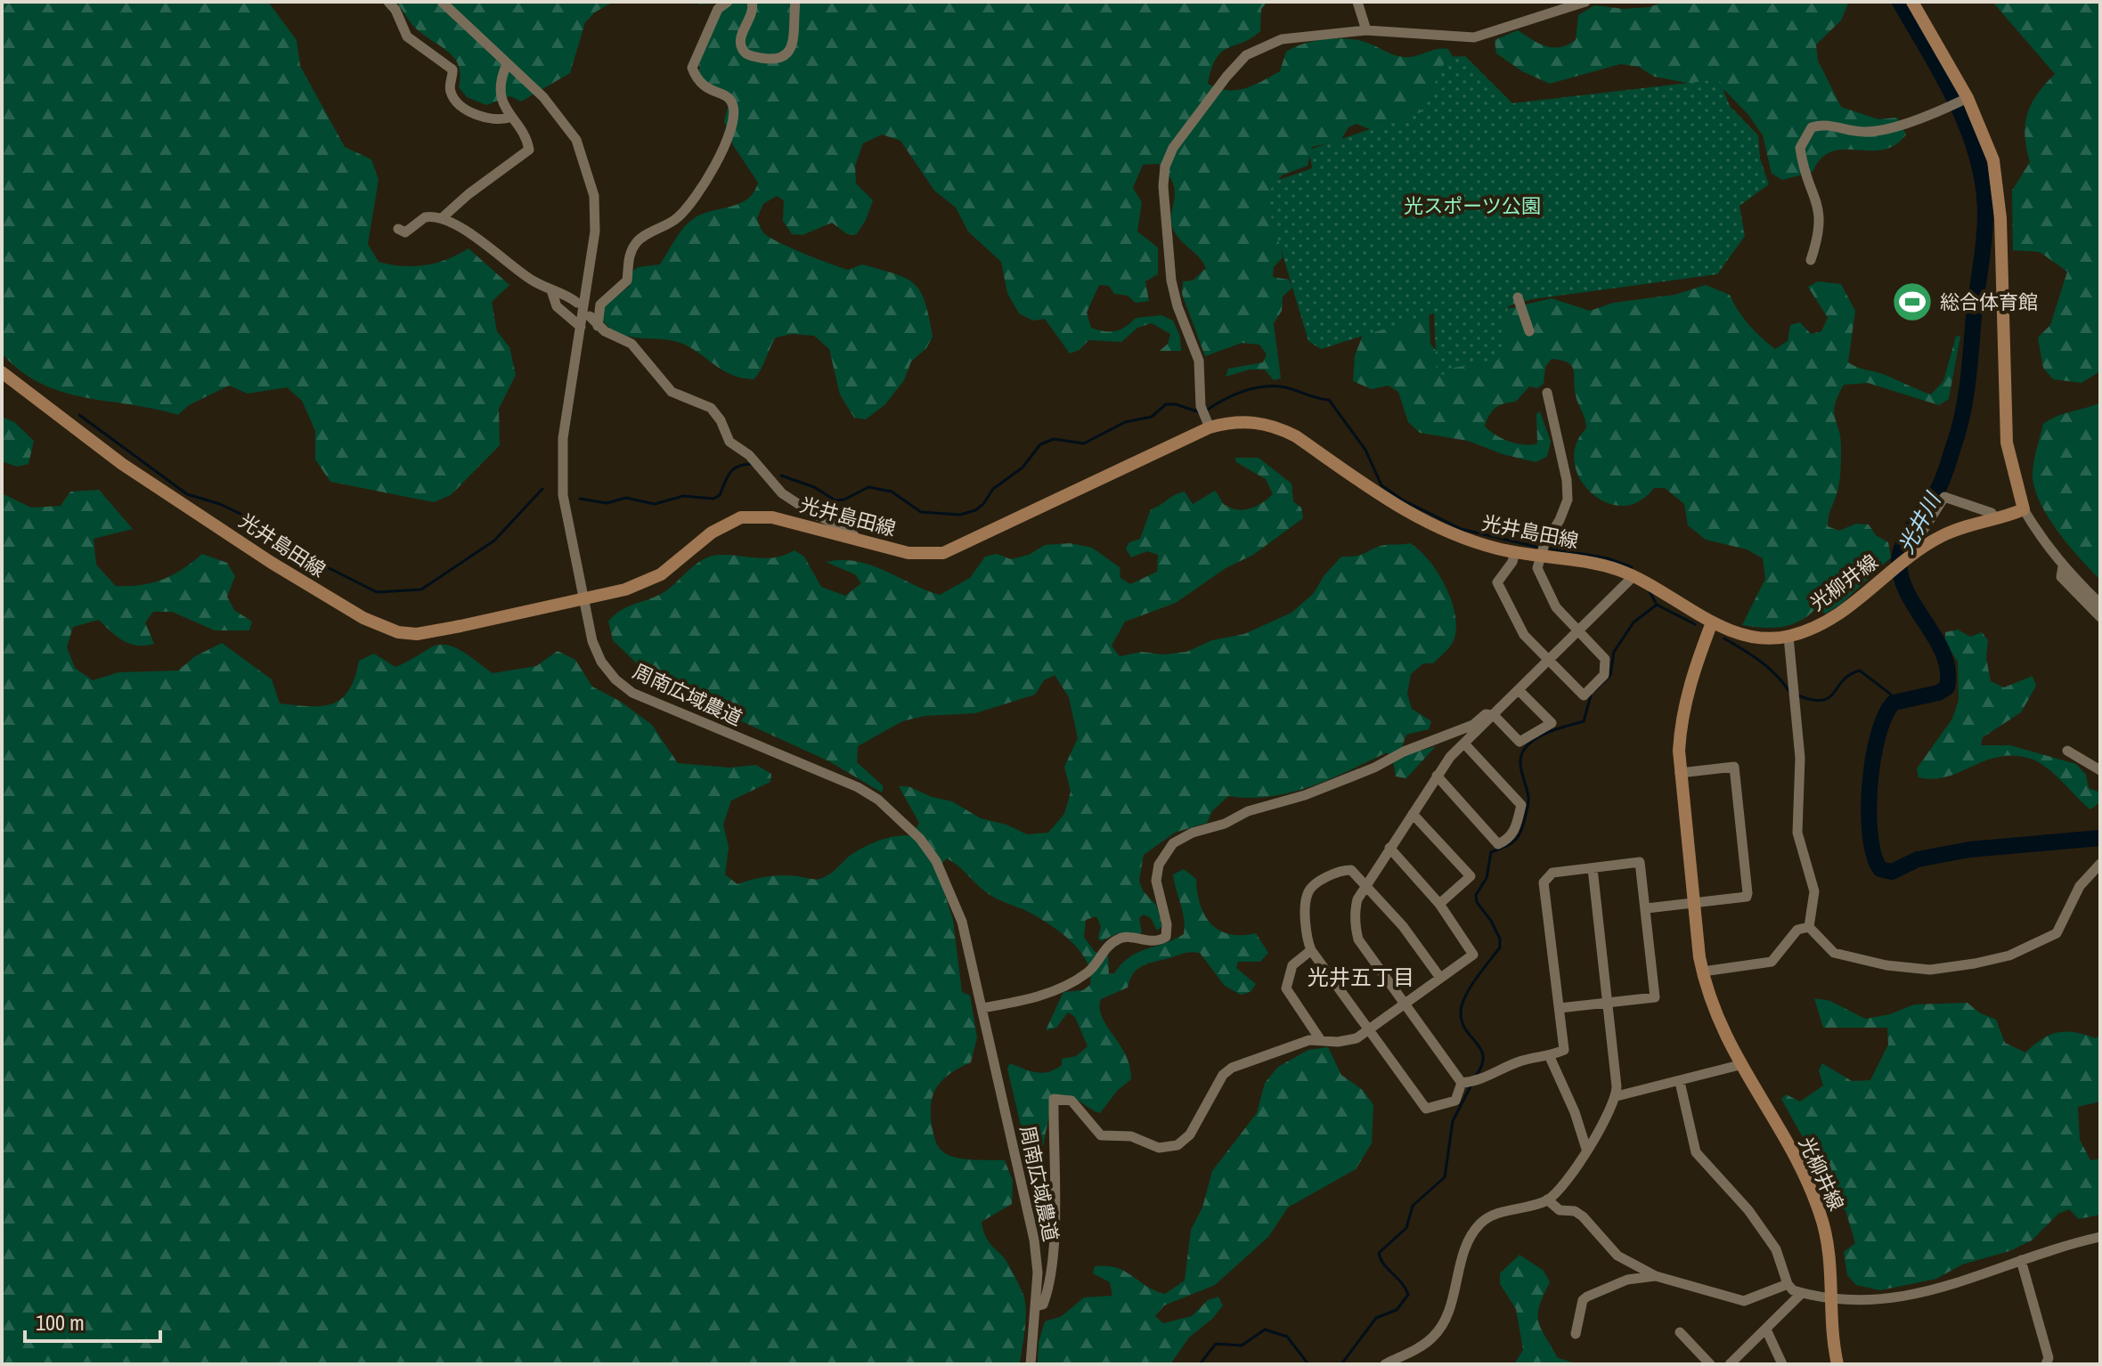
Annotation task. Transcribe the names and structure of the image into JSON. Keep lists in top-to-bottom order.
{
  "streets": {
    "main road": ["光井島田線", "光柳井線"],
    "street": ["周南広域農道"]
  },
  "crossings": [
    ["光井島田線", "光柳井線"],
    ["光井島田線", "周南広域農道"]
  ],
  "districts": ["光井五丁目"],
  "water": ["光井川"],
  "parks": ["光スポーツ公園"],
  "places": {
    "sports": ["総合体育館"]
  },
  "scale_bar": "100 m"
}
